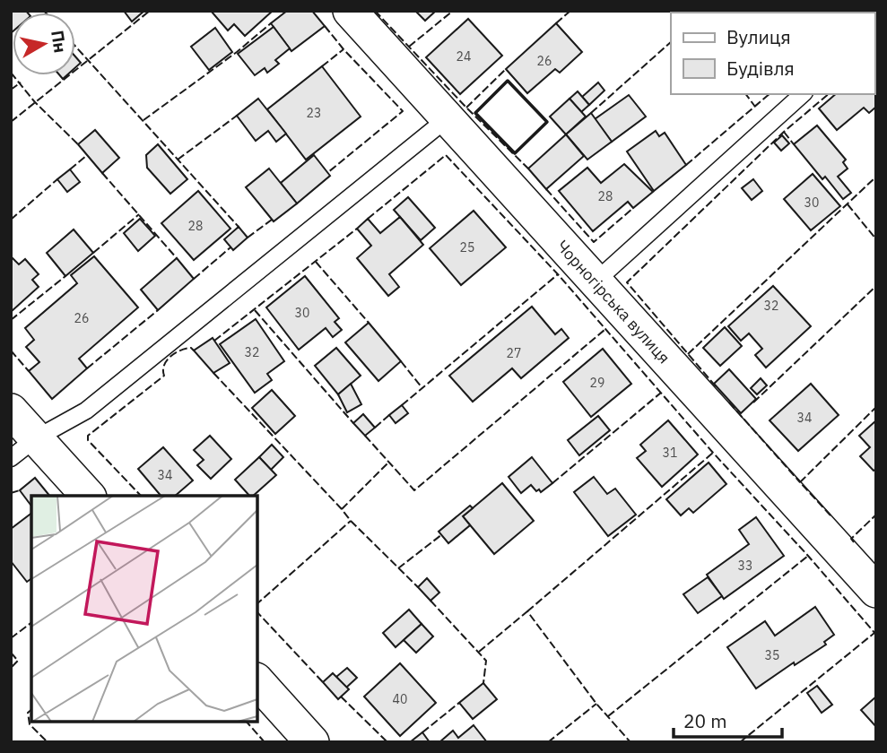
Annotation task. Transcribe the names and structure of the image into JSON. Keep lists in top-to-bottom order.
{
  "streets": {
    "street": ["Чорногірська вулиця"]
  },
  "house_numbers": [
    "24",
    "26",
    "23",
    "28",
    "30",
    "28",
    "25",
    "32",
    "30",
    "26",
    "32",
    "27",
    "29",
    "34",
    "31",
    "34",
    "33",
    "35",
    "40"
  ],
  "legend": ["Вулиця", "Будівля"],
  "scale_bar": "20 m",
  "north": "right"
}
